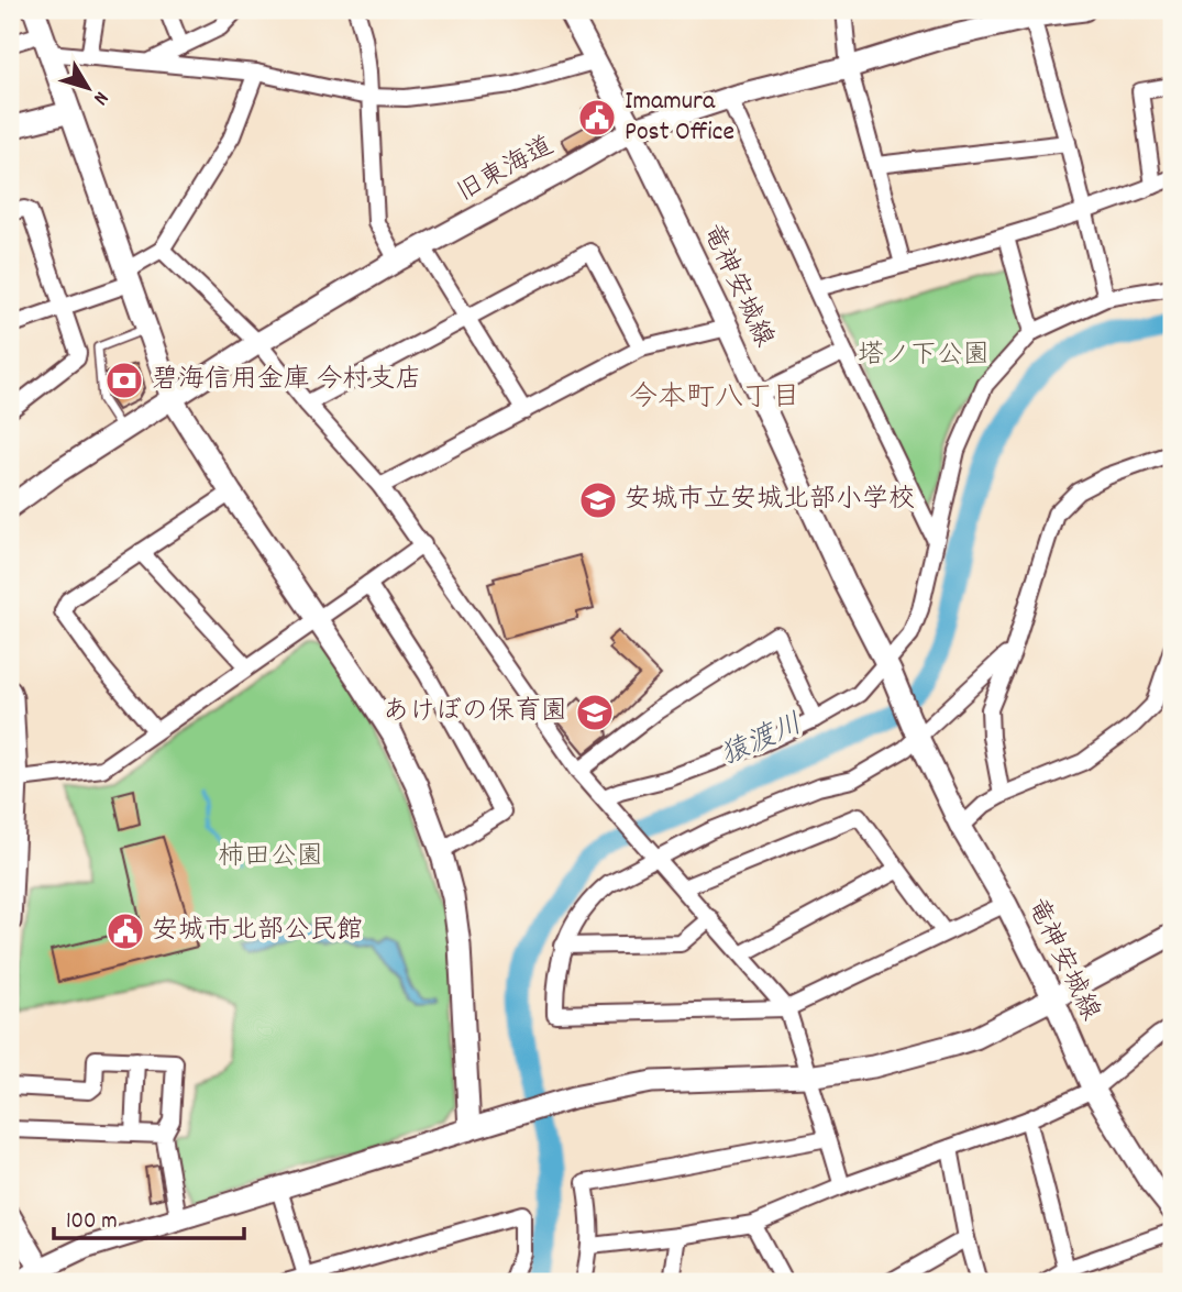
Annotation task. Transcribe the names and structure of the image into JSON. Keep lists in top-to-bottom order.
{
  "streets": {
    "street": ["旧東海道", "竜神安城線"]
  },
  "crossings": [
    ["旧東海道", "竜神安城線"]
  ],
  "districts": ["今本町八丁目"],
  "water": ["猿渡川"],
  "parks": ["塔ノ下公園", "柿田公園"],
  "places": {
    "public building": ["Imamura Post Office", "安城市北部公民館"],
    "bank": ["碧海信用金庫 今村支店"],
    "school or university": ["安城市立安城北部小学校", "あけぼの保育園"]
  },
  "scale_bar": "100 m",
  "north": "bottom right"
}
